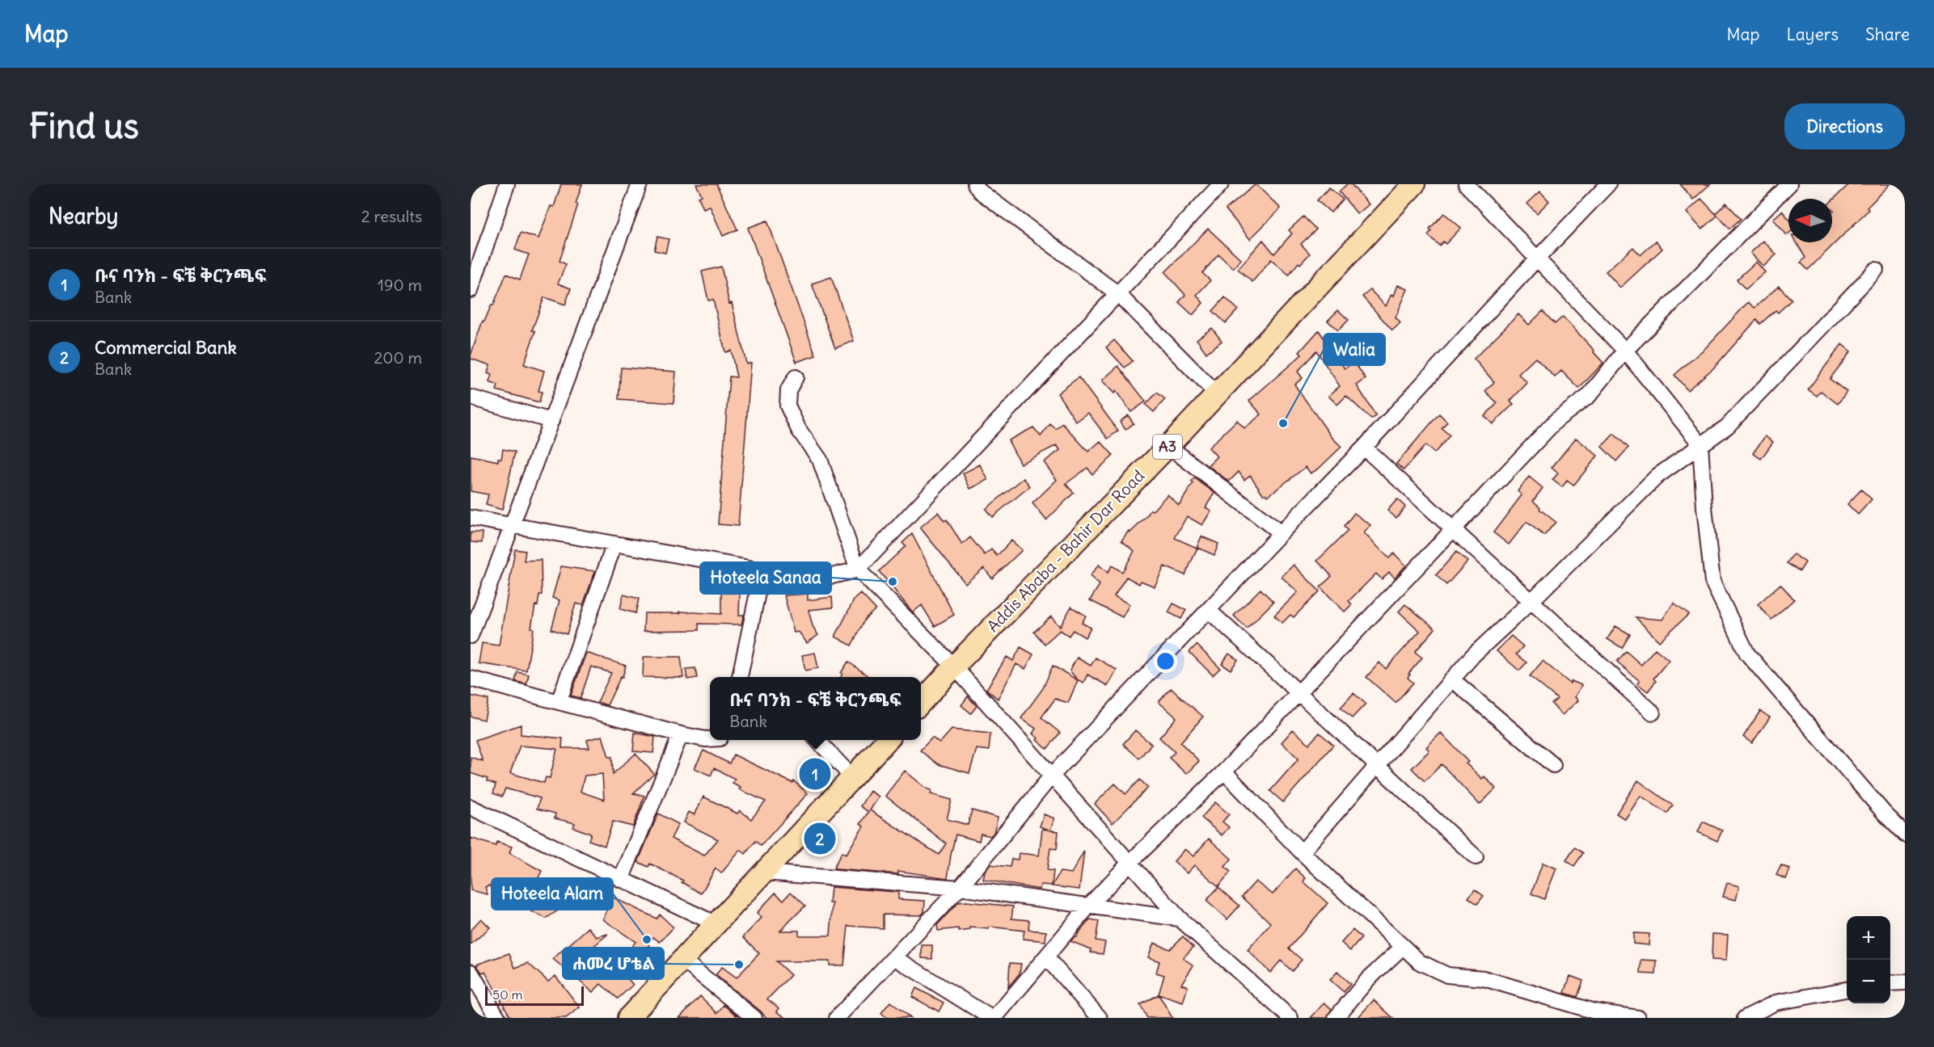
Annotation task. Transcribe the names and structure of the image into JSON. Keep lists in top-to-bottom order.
{
  "streets": {
    "highway": ["A3", "Addis Ababa - Bahir Dar Road"]
  },
  "places": [
    "Walia",
    "Hoteela Sanaa",
    "Hoteela Alam",
    "ሐመረ ሆቴል"
  ],
  "scale_bar": "50 m",
  "north": "left",
  "page": {
    "header": "Map",
    "nav": ["Map", "Layers", "Share"],
    "buttons": "Directions",
    "title": "Find us",
    "heading": ["Nearby", "2 results"],
    "list": [
      {
        "mark": "1",
        "name": "ቡና ባንክ - ፍቼ ቅርንጫፍ",
        "note": "Bank",
        "value": "190 m"
      },
      {
        "mark": "2",
        "name": "Commercial Bank",
        "note": "Bank",
        "value": "200 m"
      }
    ],
    "popup": ["ቡና ባንክ - ፍቼ ቅርንጫፍ", "Bank"],
    "pins": ["1", "2"],
    "map_buttons": ["+", "−"],
    "scale": "50 m"
  }
}
